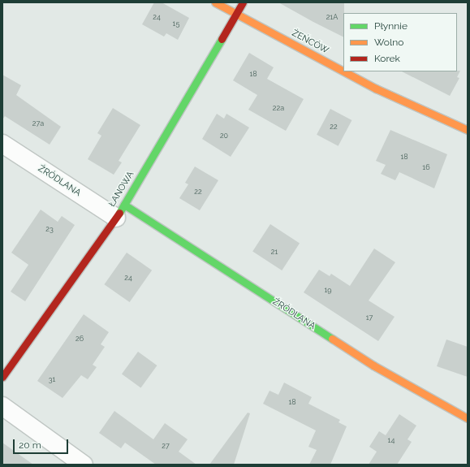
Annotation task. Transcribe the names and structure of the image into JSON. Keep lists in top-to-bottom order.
{
  "streets": {
    "street": ["ŻEŃCÓW", "ŹRÓDLANA", "ŁANOWA"]
  },
  "crossings": [
    ["ŻEŃCÓW", "ŁANOWA"],
    ["ŹRÓDLANA", "ŁANOWA"]
  ],
  "house_numbers": [
    "24",
    "21A",
    "15",
    "18",
    "22a",
    "27a",
    "22",
    "20",
    "18",
    "16",
    "22",
    "23",
    "21",
    "24",
    "19",
    "17",
    "26",
    "31",
    "18",
    "14",
    "27"
  ],
  "legend": ["Płynnie", "Wolno", "Korek"],
  "scale_bar": "20 m"
}
